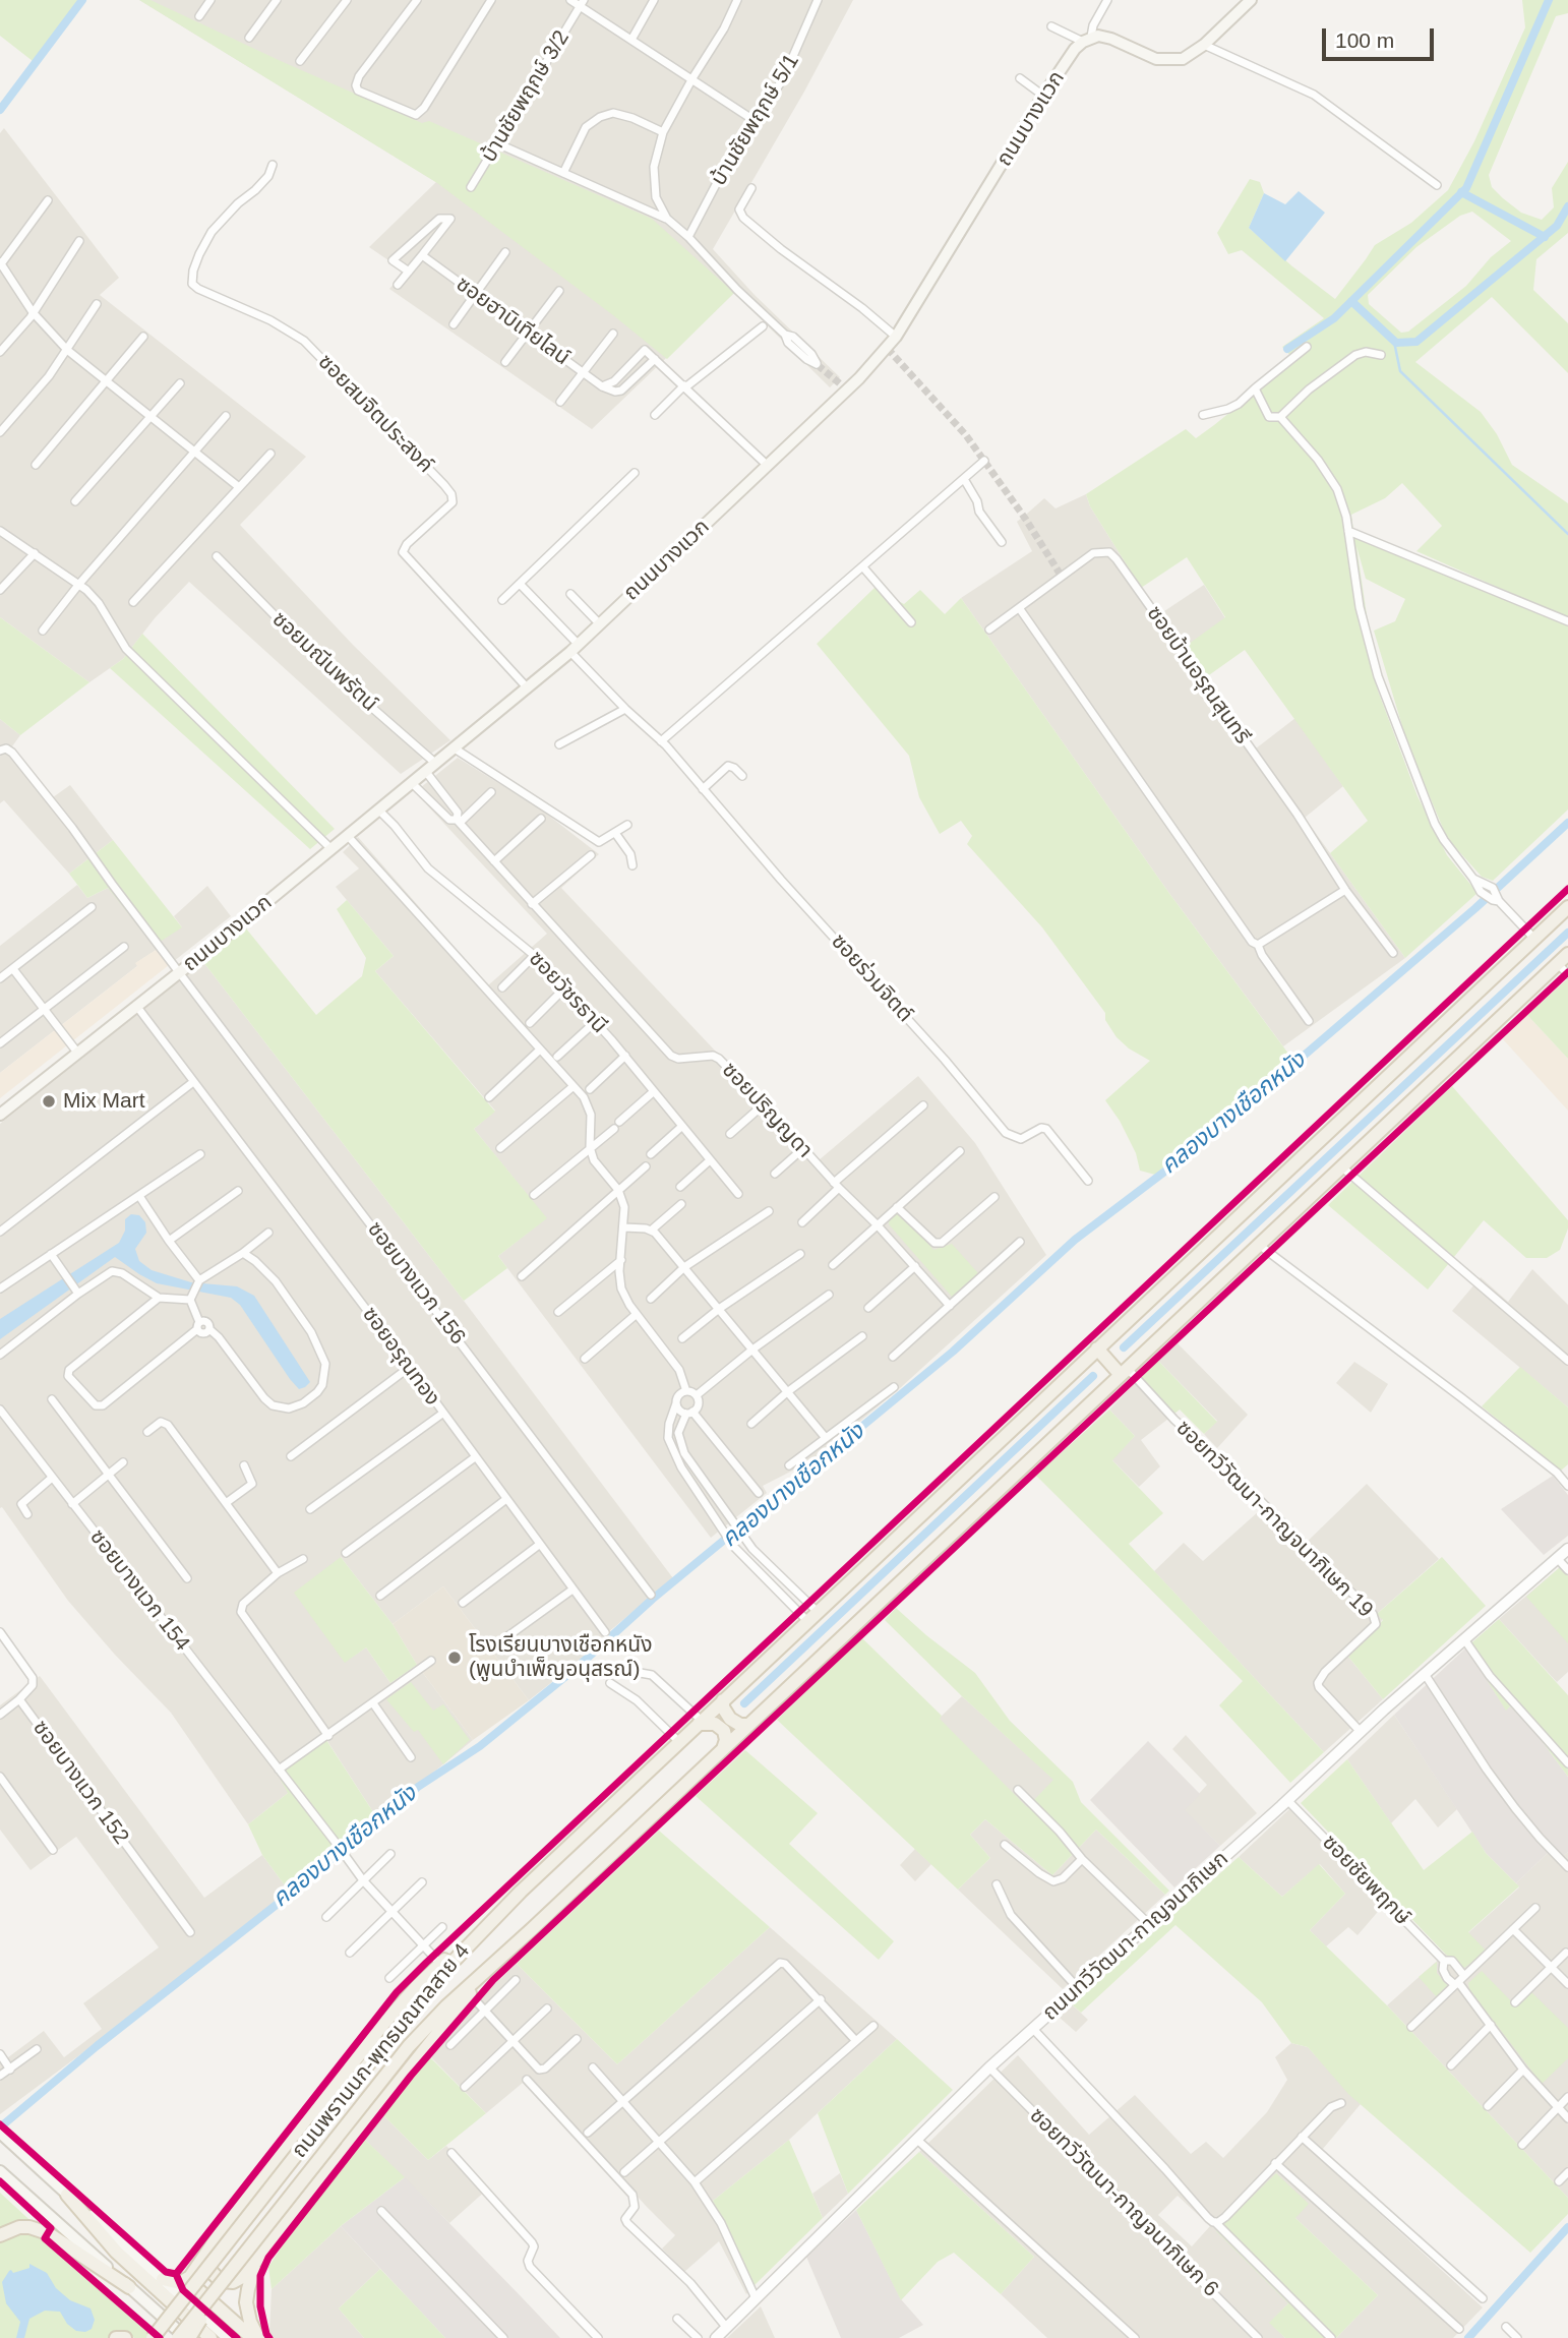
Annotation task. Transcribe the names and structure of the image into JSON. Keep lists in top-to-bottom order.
{
  "streets": {
    "main road": ["ถนนบางแวก", "ถนนพรานนก-พุทธมณฑลสาย 4"],
    "street": [
      "บ้านชัยพฤกษ์ 3/2",
      "บ้านชัยพฤกษ์ 5/1",
      "ซอยฮาบิเทียไลน์",
      "ซอยสมจิตประสงค์",
      "ซอยมณีนพรัตน์",
      "ซอยบ้านอรุณสุนทรี",
      "ซอยร่วมจิตต์",
      "ซอยวัชรธานี",
      "ซอยปริญญดา",
      "ซอยบางแวก 156",
      "ซอยอรุณทอง",
      "ซอยทวีวัฒนา-กาญจนาภิเษก 19",
      "ซอยบางแวก 154",
      "ซอยบางแวก 152",
      "ซอยชัยพฤกษ์",
      "ถนนทวีวัฒนา-กาญจนาภิเษก",
      "ซอยทวีวัฒนา-กาญจนาภิเษก 6"
    ]
  },
  "crossings": [
    ["ถนนบางแวก", "ซอยสมจิตประสงค์"],
    ["ถนนบางแวก", "ซอยมณีนพรัตน์"],
    ["ถนนบางแวก", "ซอยร่วมจิตต์"],
    ["ถนนบางแวก", "ซอยวัชรธานี"],
    ["ถนนบางแวก", "ซอยปริญญดา"],
    ["ถนนบางแวก", "ซอยบางแวก 156"],
    ["ถนนบางแวก", "ซอยอรุณทอง"],
    ["ซอยทวีวัฒนา-กาญจนาภิเษก 19", "ถนนทวีวัฒนา-กาญจนาภิเษก"],
    ["ซอยทวีวัฒนา-กาญจนาภิเษก 19", "ถนนพรานนก-พุทธมณฑลสาย 4"],
    ["ซอยชัยพฤกษ์", "ถนนทวีวัฒนา-กาญจนาภิเษก"],
    ["ถนนทวีวัฒนา-กาญจนาภิเษก", "ซอยทวีวัฒนา-กาญจนาภิเษก 6"]
  ],
  "water": ["คลองบางเชือกหนัง"],
  "places": ["Mix Mart", "โรงเรียนบางเชือกหนัง (พูนบำเพ็ญอนุสรณ์)"],
  "scale_bar": "100 m"
}
